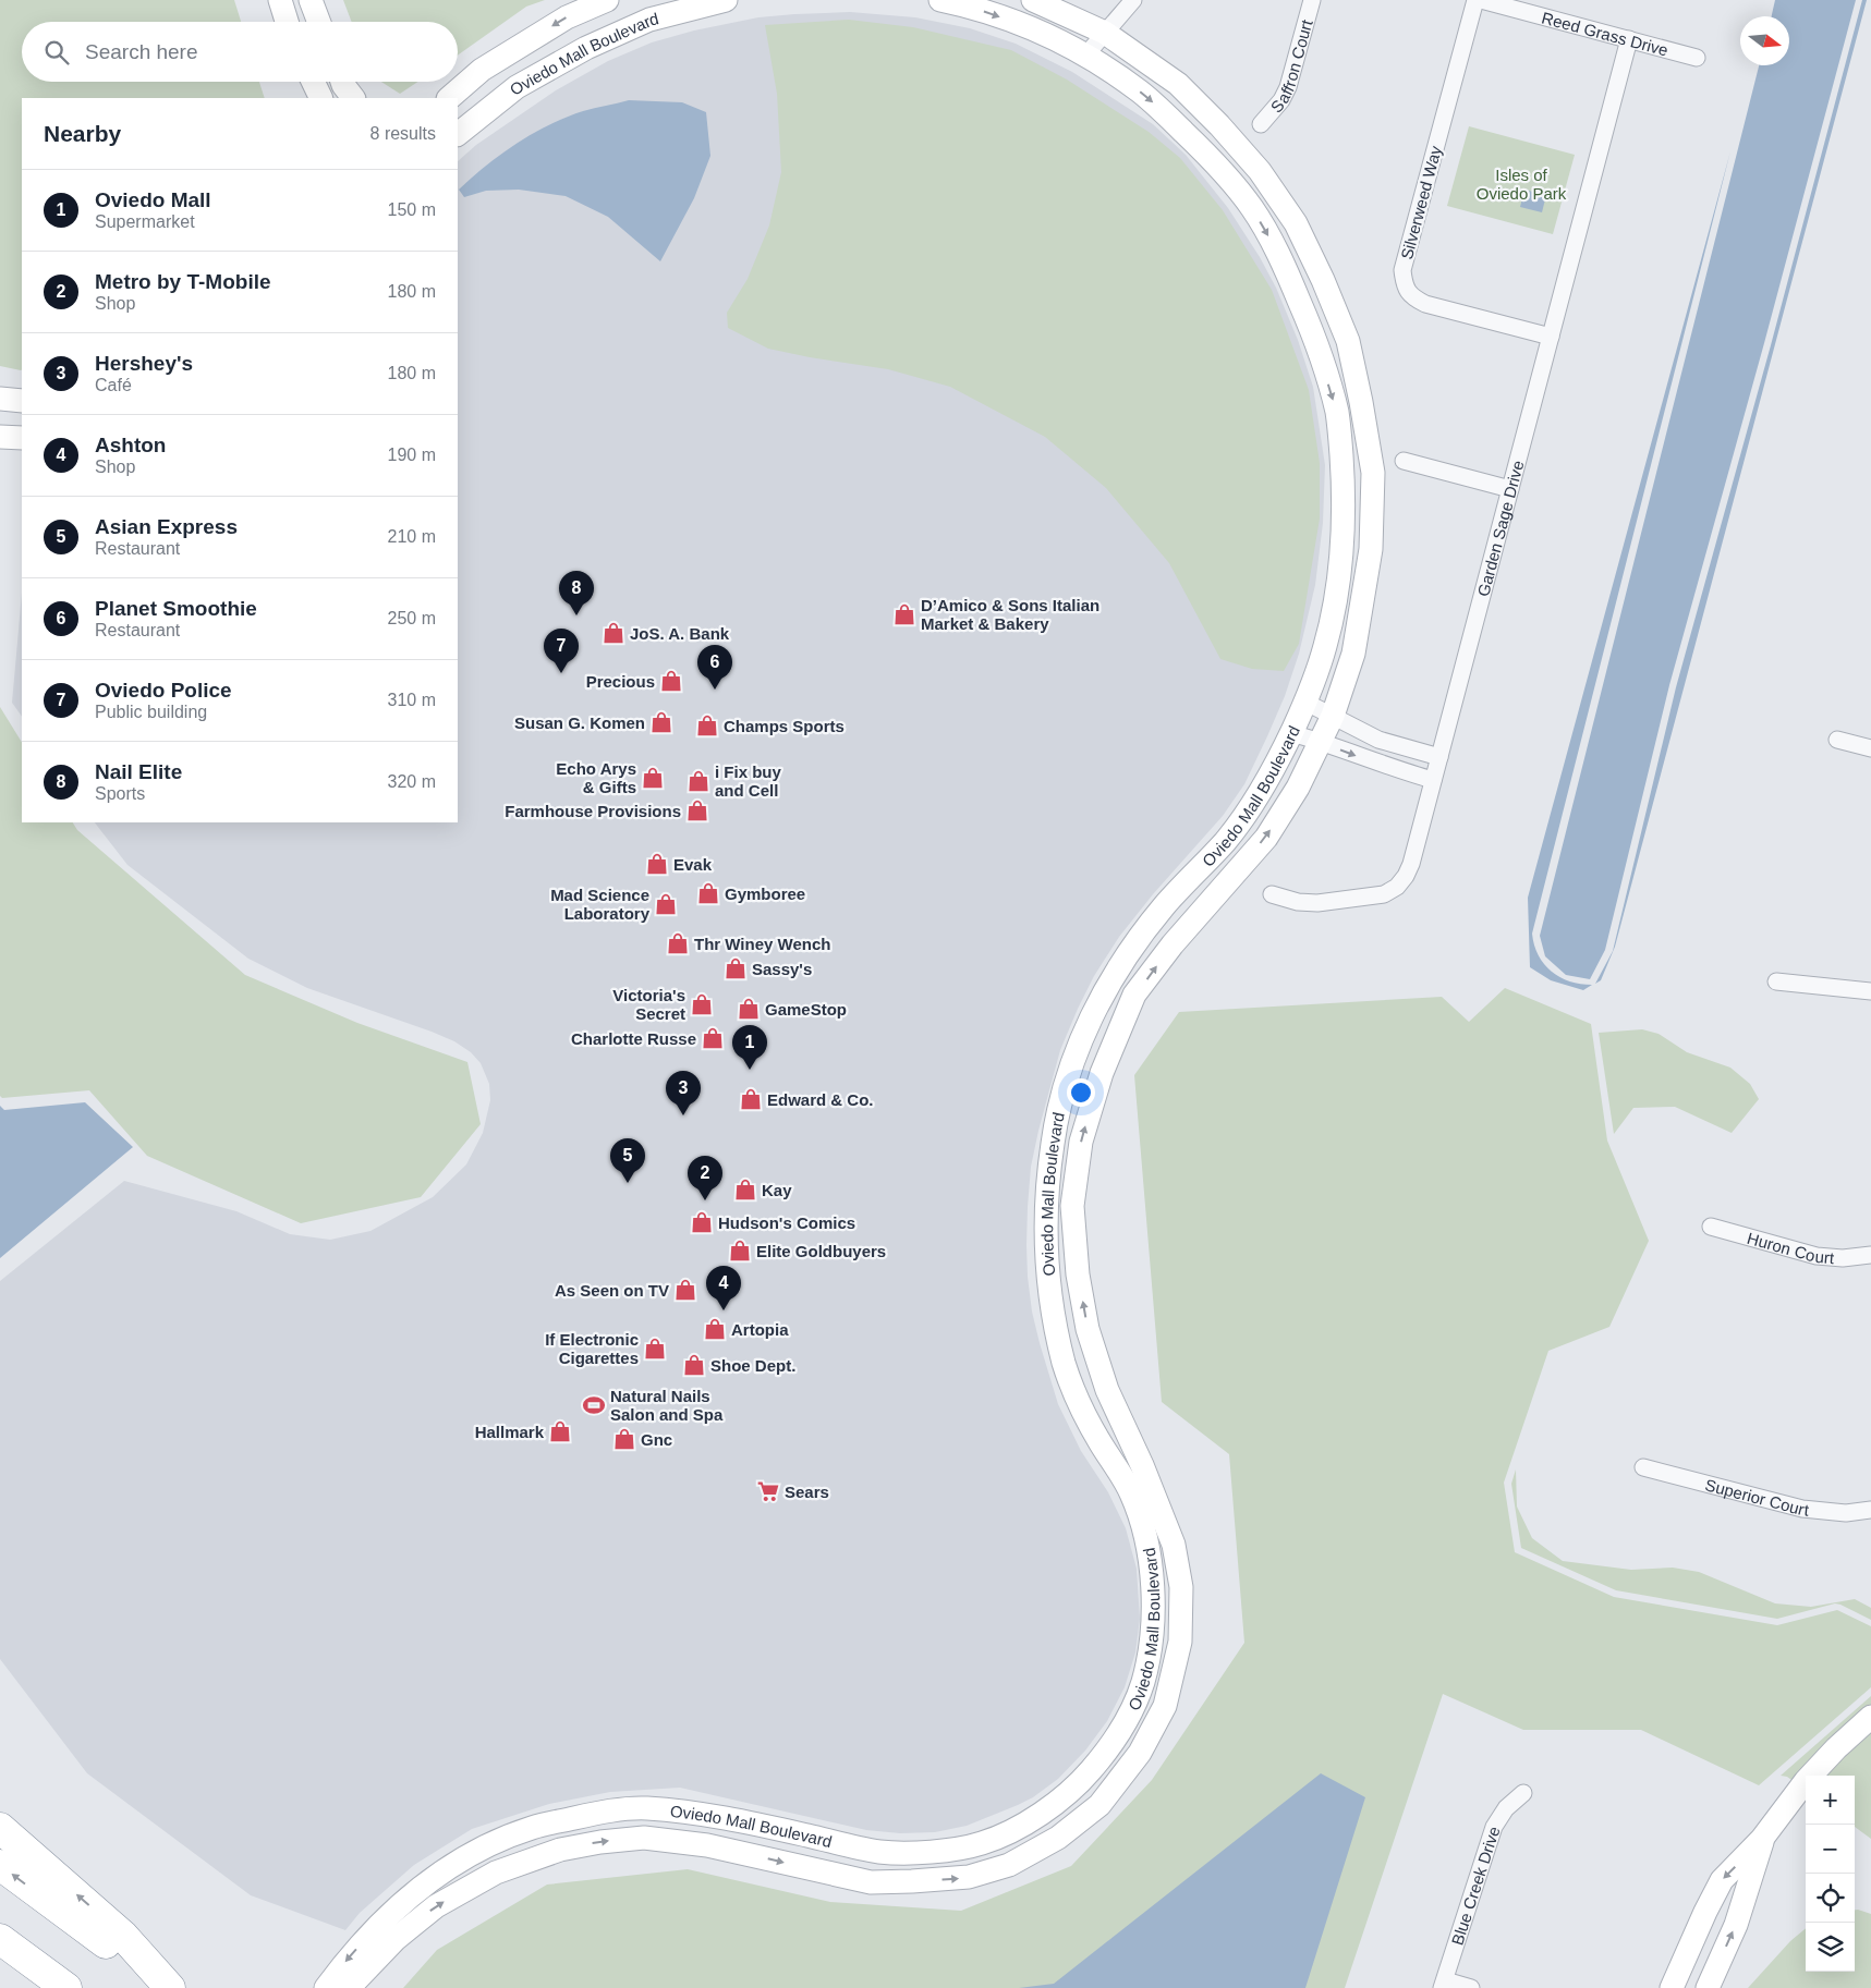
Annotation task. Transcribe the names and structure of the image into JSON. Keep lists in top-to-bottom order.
{
  "streets": {
    "street": [
      "Reed Grass Drive",
      "Oviedo Mall Boulevard",
      "Saffron Court",
      "Silverweed Way",
      "Garden Sage Drive",
      "Huron Court",
      "Superior Court",
      "Blue Creek Drive"
    ]
  },
  "crossings": [
    ["Reed Grass Drive", "Garden Sage Drive"],
    ["Silverweed Way", "Garden Sage Drive"]
  ],
  "parks": ["Isles of Oviedo Park"],
  "places": {
    "shop": [
      "D’Amico & Sons Italian Market & Bakery",
      "JoS. A. Bank",
      "Precious",
      "Susan G. Komen",
      "Champs Sports",
      "Echo Arys & Gifts",
      "i Fix buy and Cell",
      "Farmhouse Provisions",
      "Evak",
      "Gymboree",
      "Mad Science Laboratory",
      "Thr Winey Wench",
      "Sassy's",
      "Victoria's Secret",
      "GameStop",
      "Charlotte Russe",
      "Edward & Co.",
      "Kay",
      "Hudson's Comics",
      "Elite Goldbuyers",
      "As Seen on TV",
      "Artopia",
      "If Electronic Cigarettes",
      "Shoe Dept.",
      "Hallmark",
      "Gnc"
    ],
    "sports": ["Natural Nails Salon and Spa"],
    "supermarket": ["Sears"]
  },
  "north": "right",
  "page": {
    "search": "Search here",
    "heading": ["Nearby", "8 results"],
    "list": [
      {
        "mark": "1",
        "name": "Oviedo Mall",
        "note": "Supermarket",
        "value": "150 m"
      },
      {
        "mark": "2",
        "name": "Metro by T-Mobile",
        "note": "Shop",
        "value": "180 m"
      },
      {
        "mark": "3",
        "name": "Hershey's",
        "note": "Café",
        "value": "180 m"
      },
      {
        "mark": "4",
        "name": "Ashton",
        "note": "Shop",
        "value": "190 m"
      },
      {
        "mark": "5",
        "name": "Asian Express",
        "note": "Restaurant",
        "value": "210 m"
      },
      {
        "mark": "6",
        "name": "Planet Smoothie",
        "note": "Restaurant",
        "value": "250 m"
      },
      {
        "mark": "7",
        "name": "Oviedo Police",
        "note": "Public building",
        "value": "310 m"
      },
      {
        "mark": "8",
        "name": "Nail Elite",
        "note": "Sports",
        "value": "320 m"
      }
    ],
    "pins": [
      "8",
      "7",
      "6",
      "1",
      "3",
      "5",
      "2",
      "4"
    ],
    "map_buttons": ["+", "−"]
  }
}
